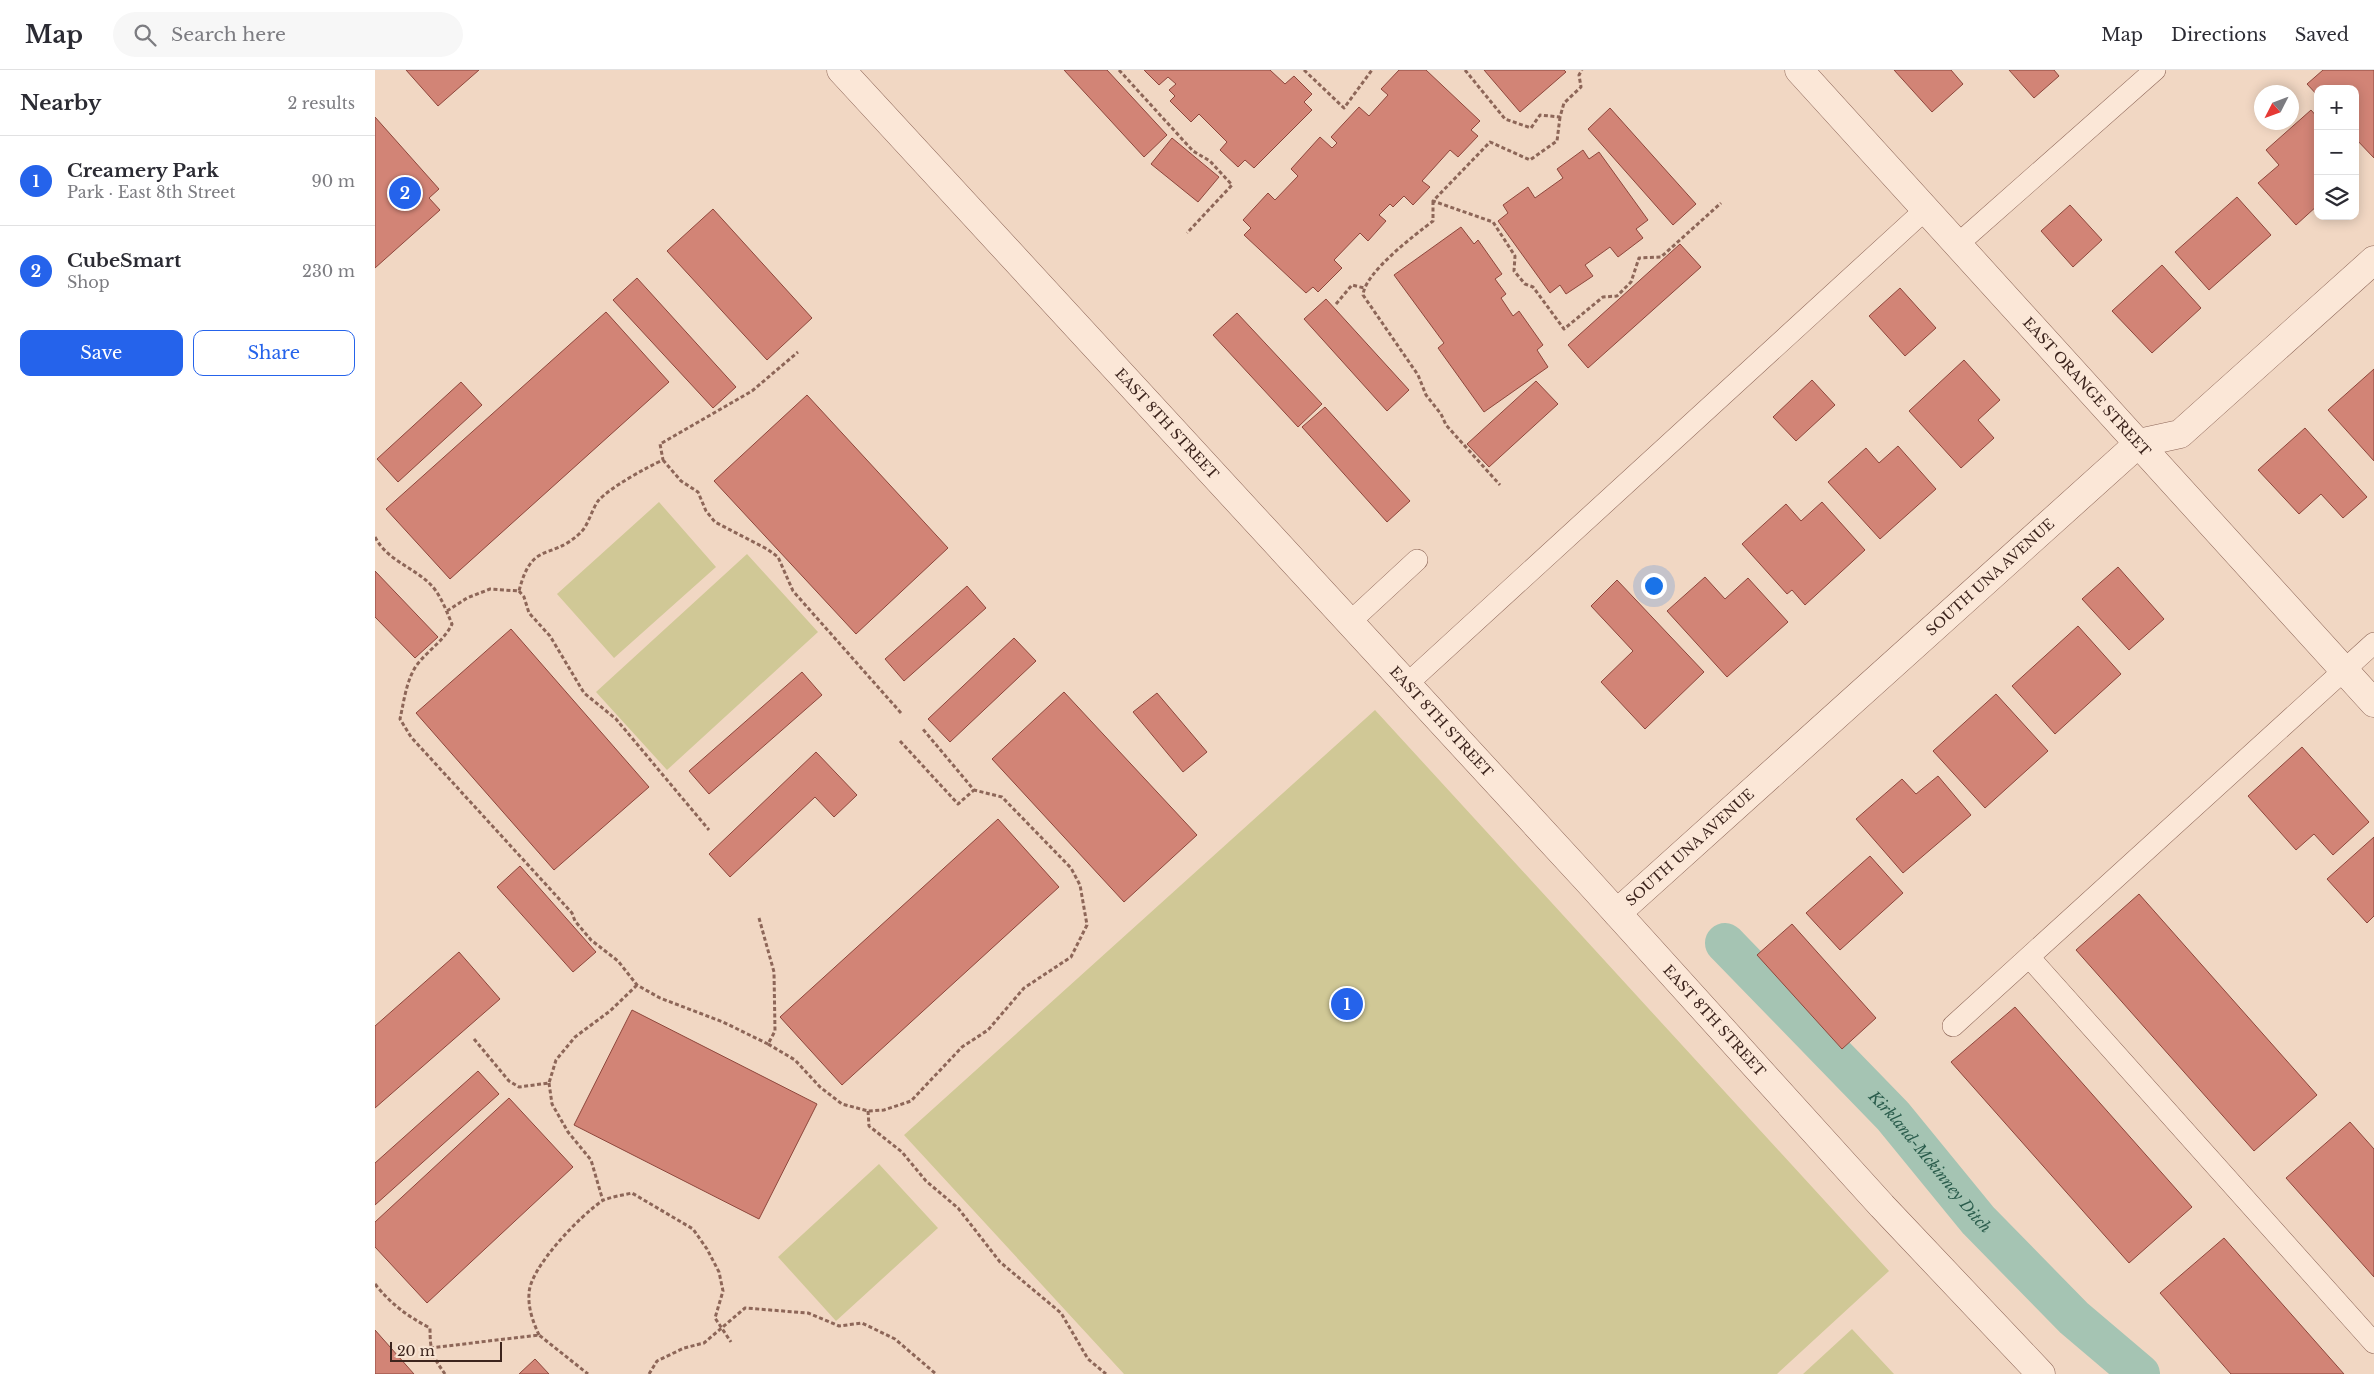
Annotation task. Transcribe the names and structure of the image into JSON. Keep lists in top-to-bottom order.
{
  "streets": {
    "street": ["EAST ORANGE STREET", "EAST 8TH STREET", "SOUTH UNA AVENUE"]
  },
  "crossings": [
    ["EAST ORANGE STREET", "SOUTH UNA AVENUE"],
    ["EAST 8TH STREET", "SOUTH UNA AVENUE"]
  ],
  "water": ["Kirkland-Mckinney Ditch"],
  "scale_bar": "20 m",
  "north": "bottom left",
  "page": {
    "header": "Map",
    "search": "Search here",
    "nav": ["Map", "Directions", "Saved"],
    "heading": ["Nearby", "2 results"],
    "map_buttons": ["+", "−"],
    "list": [
      {
        "mark": "1",
        "name": "Creamery Park",
        "note": "Park · East 8th Street",
        "value": "90 m"
      },
      {
        "mark": "2",
        "name": "CubeSmart",
        "note": "Shop",
        "value": "230 m"
      }
    ],
    "pins": ["2", "1"],
    "buttons": ["Save", "Share"],
    "scale": "20 m"
  }
}
